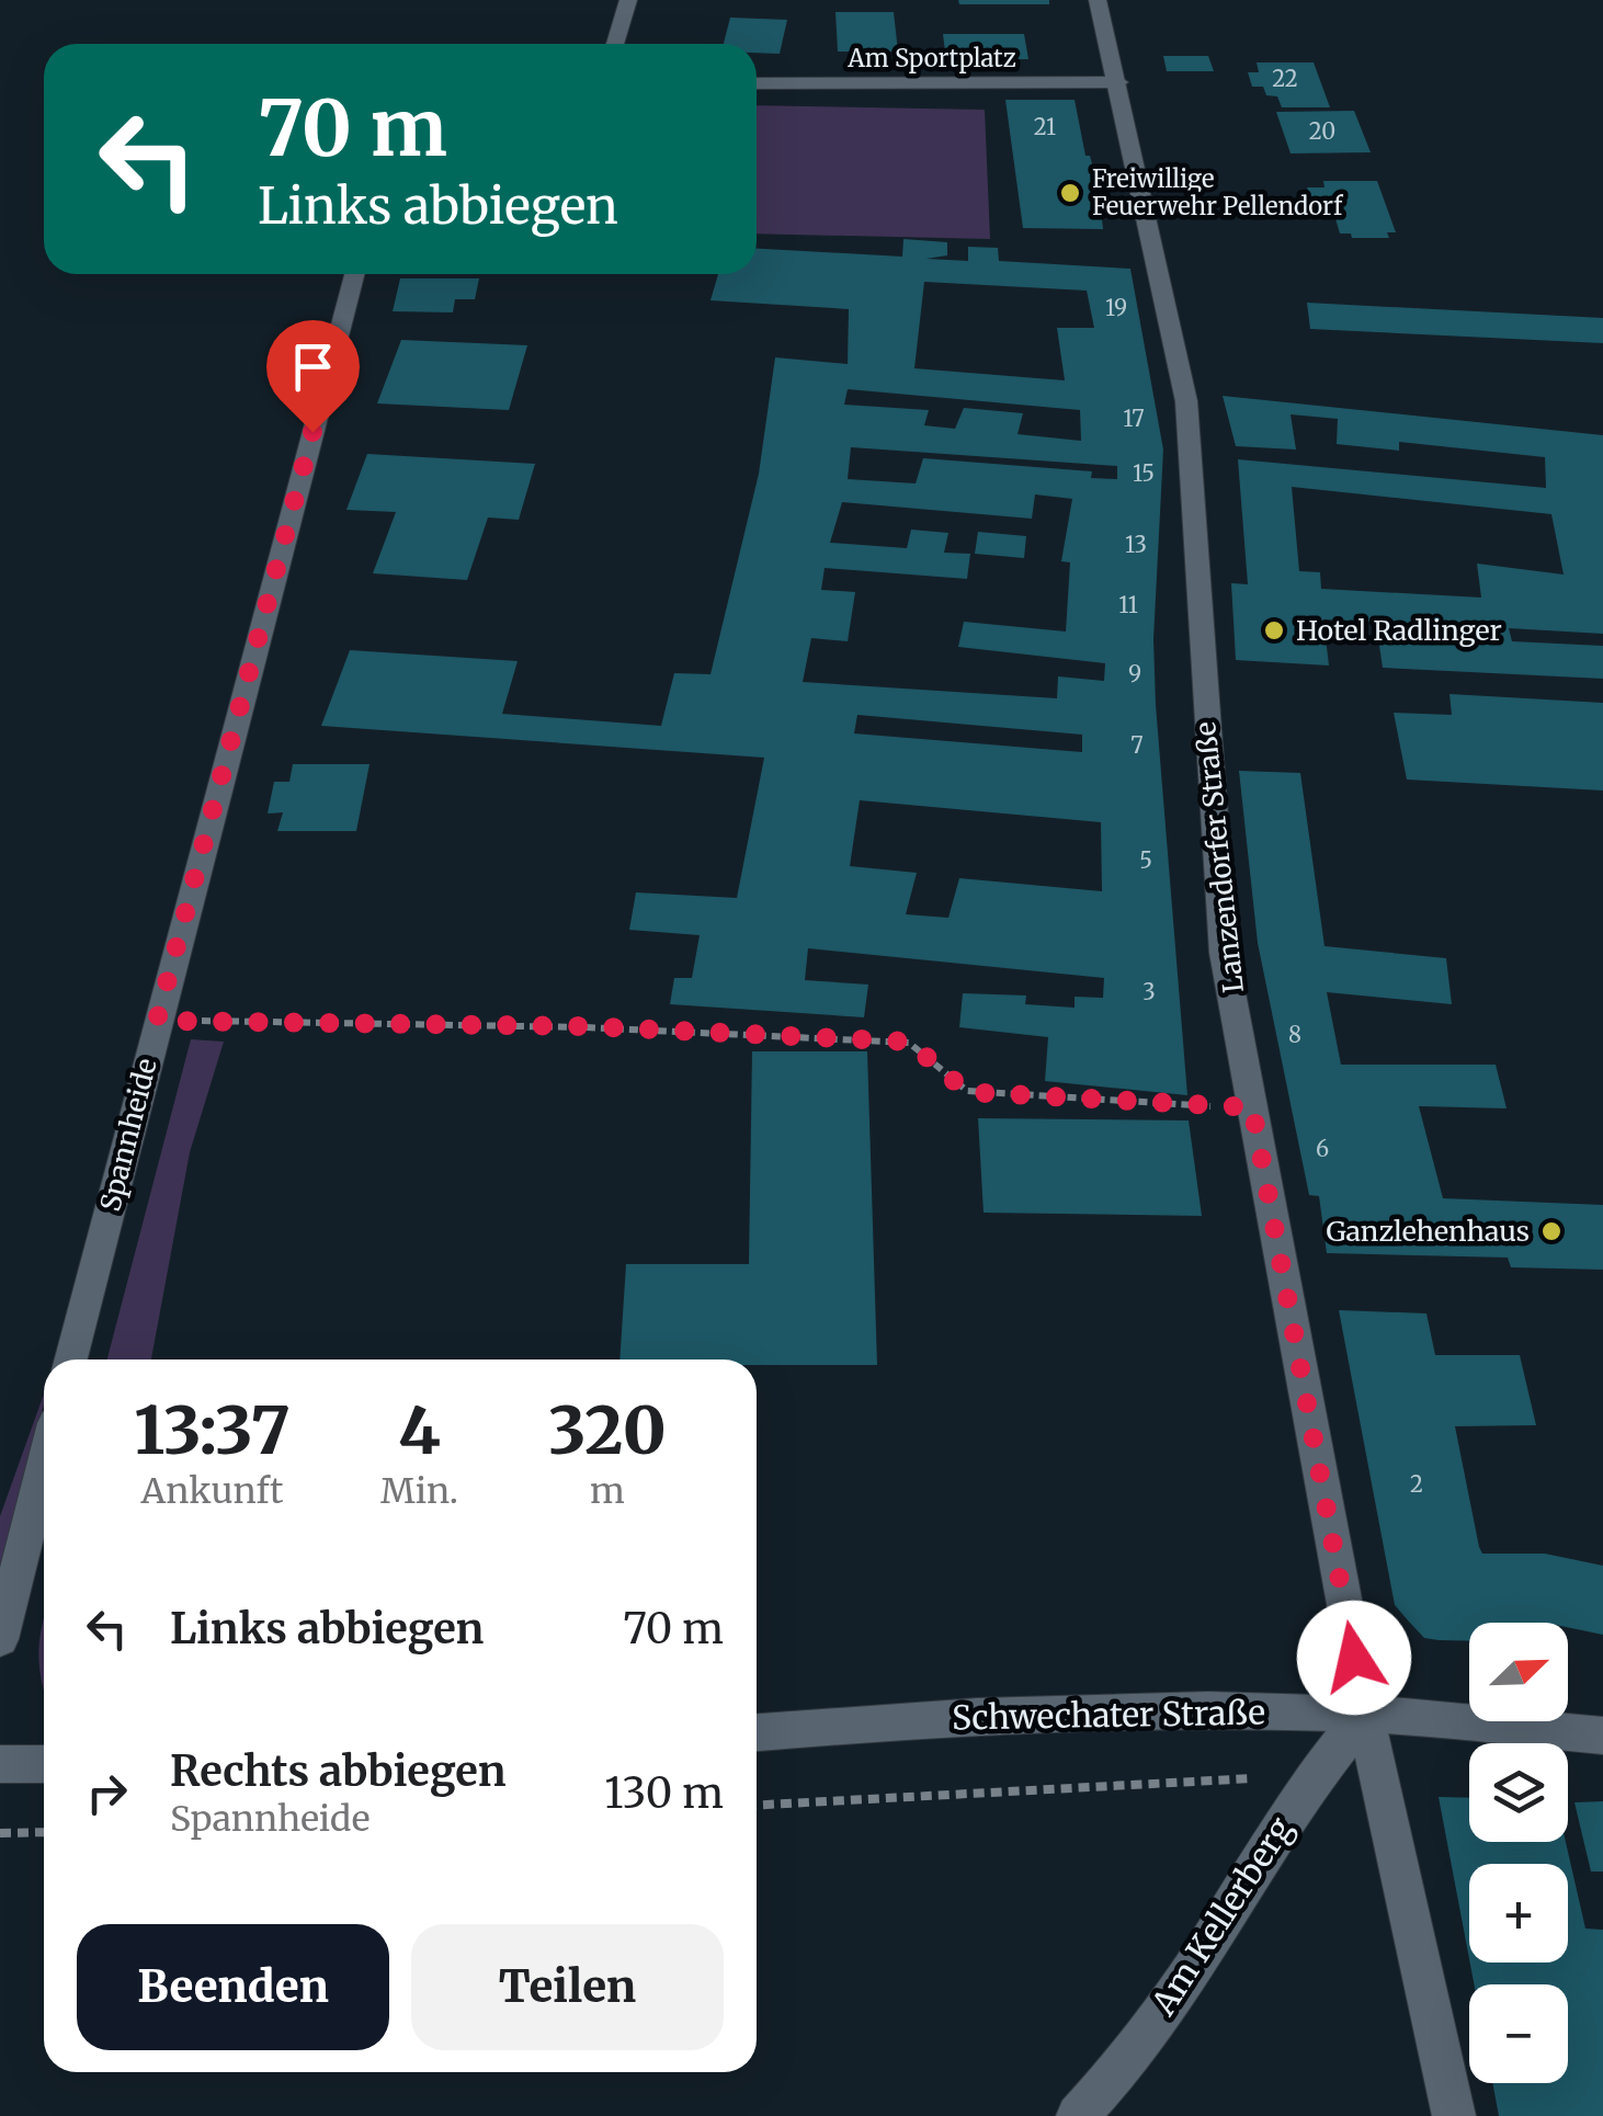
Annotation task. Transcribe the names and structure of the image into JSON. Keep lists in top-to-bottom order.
{
  "streets": {
    "street": [
      "Am Sportplatz",
      "Lanzendorfer Straße",
      "Spannheide",
      "Schwechater Straße",
      "Am Kellerberg"
    ]
  },
  "crossings": [
    ["Am Sportplatz", "Lanzendorfer Straße"],
    ["Lanzendorfer Straße", "Schwechater Straße"],
    ["Lanzendorfer Straße", "Am Kellerberg"],
    ["Schwechater Straße", "Am Kellerberg"]
  ],
  "places": ["Freiwillige Feuerwehr Pellendorf", "Hotel Radlinger", "Ganzlehenhaus"],
  "house_numbers": [
    "22",
    "21",
    "20",
    "19",
    "17",
    "15",
    "13",
    "11",
    "9",
    "7",
    "5",
    "3",
    "8",
    "6",
    "2"
  ],
  "north": "top right",
  "page": {
    "turn": ["70 m", "Links abbiegen"],
    "eta": [
      "13:37",
      "Ankunft",
      "4",
      "Min.",
      "320",
      "m"
    ],
    "list": [
      {
        "name": "Links abbiegen",
        "value": "70 m"
      },
      {
        "name": "Rechts abbiegen",
        "note": "Spannheide",
        "value": "130 m"
      }
    ],
    "map_buttons": ["+", "−"],
    "buttons": ["Beenden", "Teilen"]
  }
}
